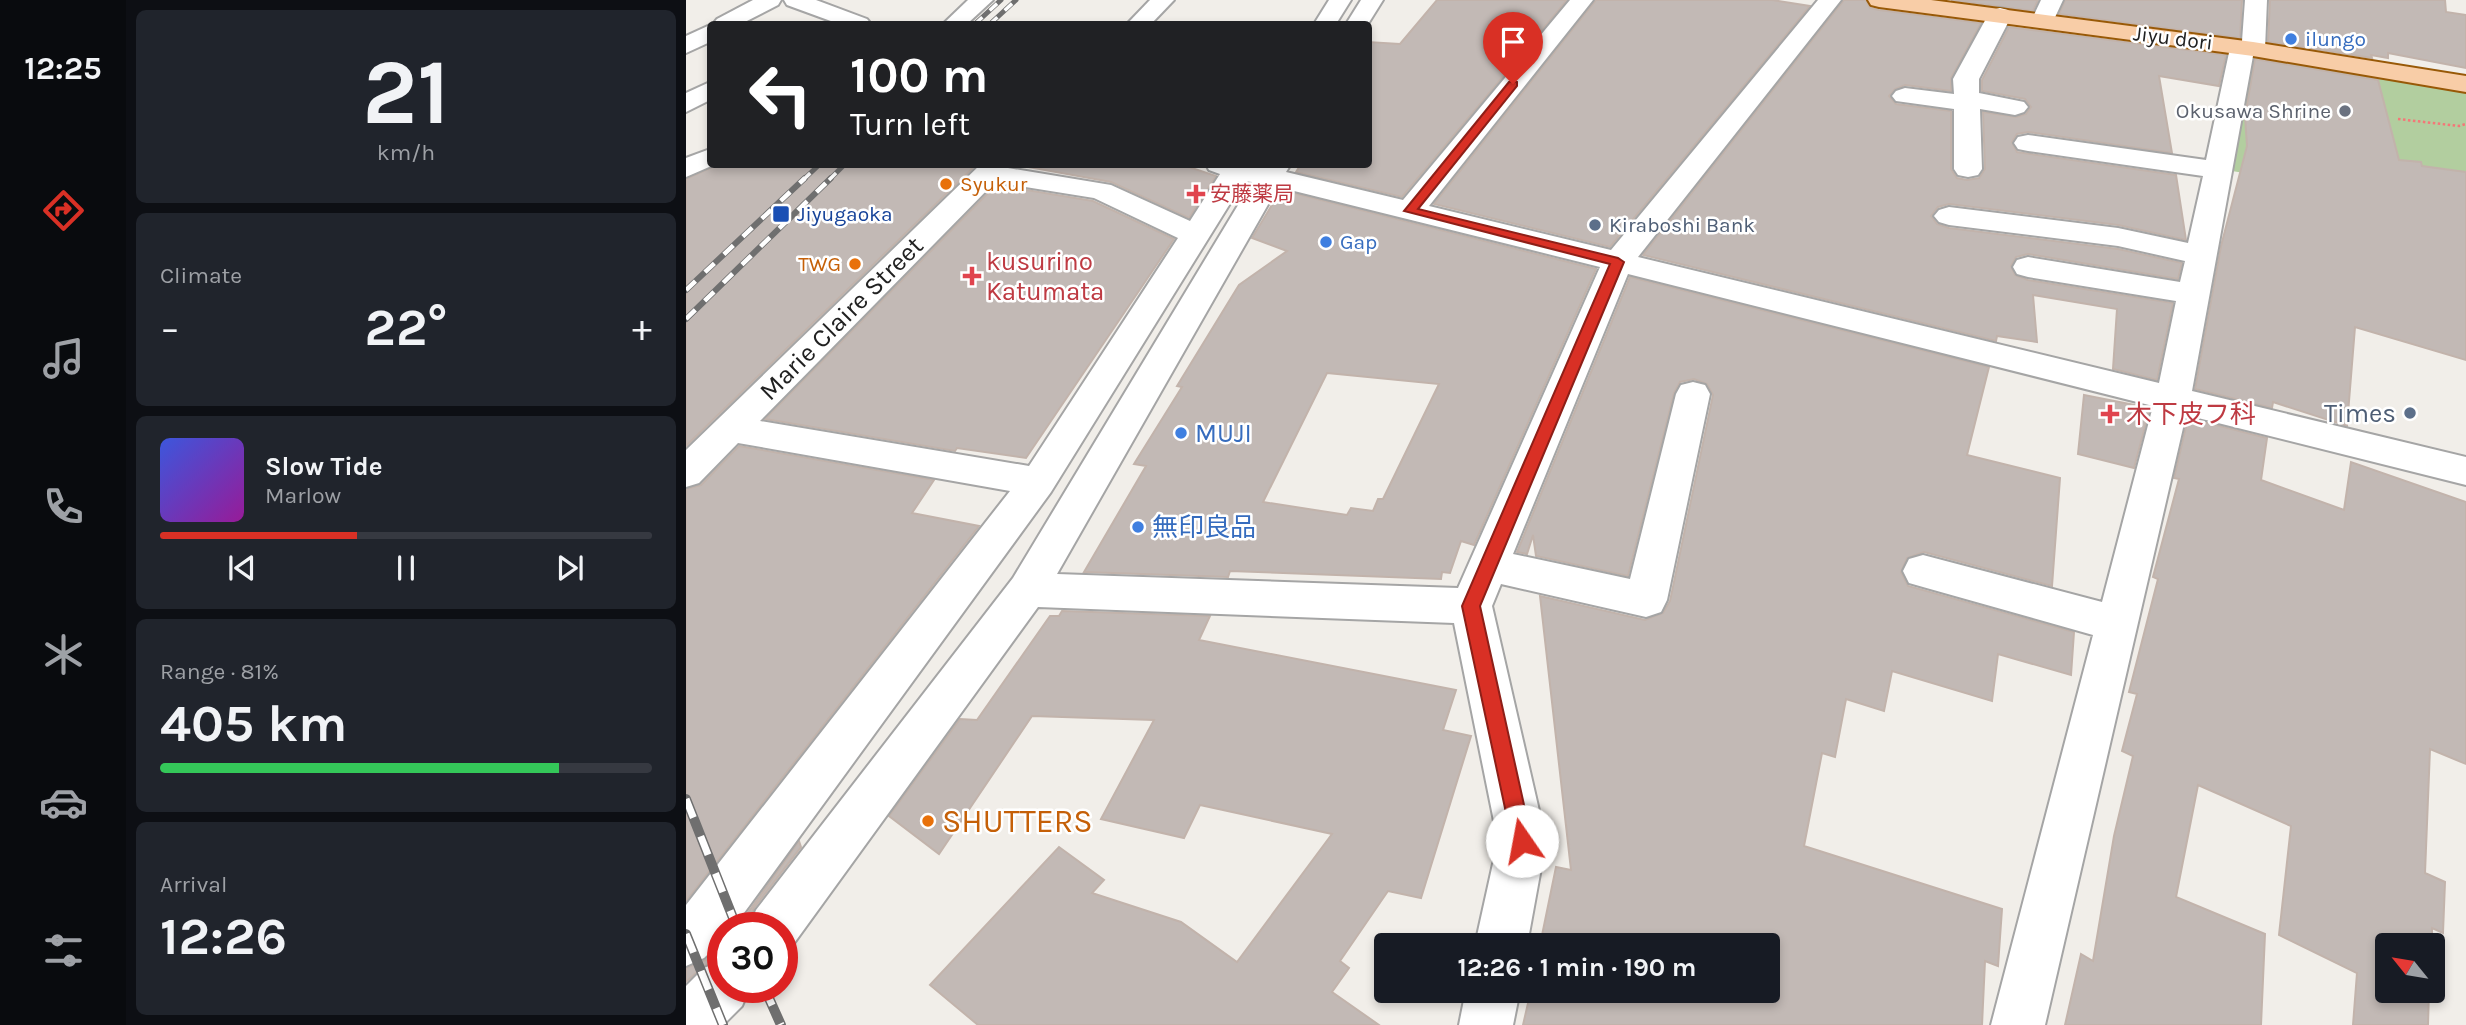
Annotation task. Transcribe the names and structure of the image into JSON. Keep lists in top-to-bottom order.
{
  "streets": {
    "main road": ["Jiyu dori"],
    "street": ["Marie Claire Street"]
  },
  "places": {
    "other": [
      "ilungo",
      "Okusawa Shrine",
      "Syukur",
      "Kiraboshi Bank",
      "Gap",
      "TWG",
      "Times",
      "MUJI",
      "無印良品",
      "SHUTTERS"
    ],
    "health": ["安藤薬局", "kusurino Katumata", "木下皮フ科"],
    "transit": ["Jiyugaoka"]
  },
  "north": "top left",
  "page": {
    "tabs": "12:25",
    "tile": [
      ["21", "km/h"],
      "Climate",
      ["Range · 81%", "405 km"],
      ["Arrival", "12:26"]
    ],
    "turn": ["100 m", "Turn left"],
    "heat": ["−", "22°", "+"],
    "song": ["Slow Tide", "Marlow"],
    "limit": "30",
    "trip": "12:26 · 1 min · 190 m"
  }
}
